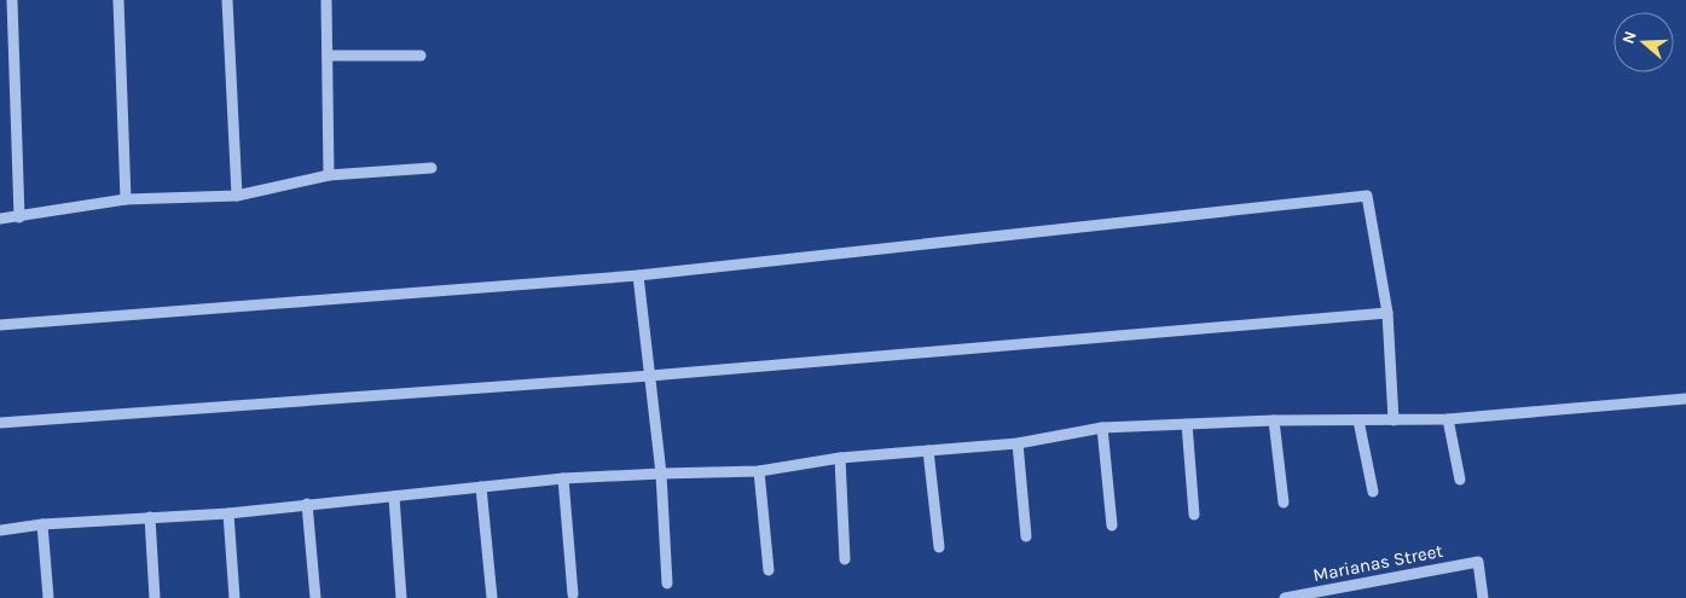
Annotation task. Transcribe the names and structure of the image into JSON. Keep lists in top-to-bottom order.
{
  "streets": {
    "street": ["Marianas Street"]
  },
  "north": "left"
}
